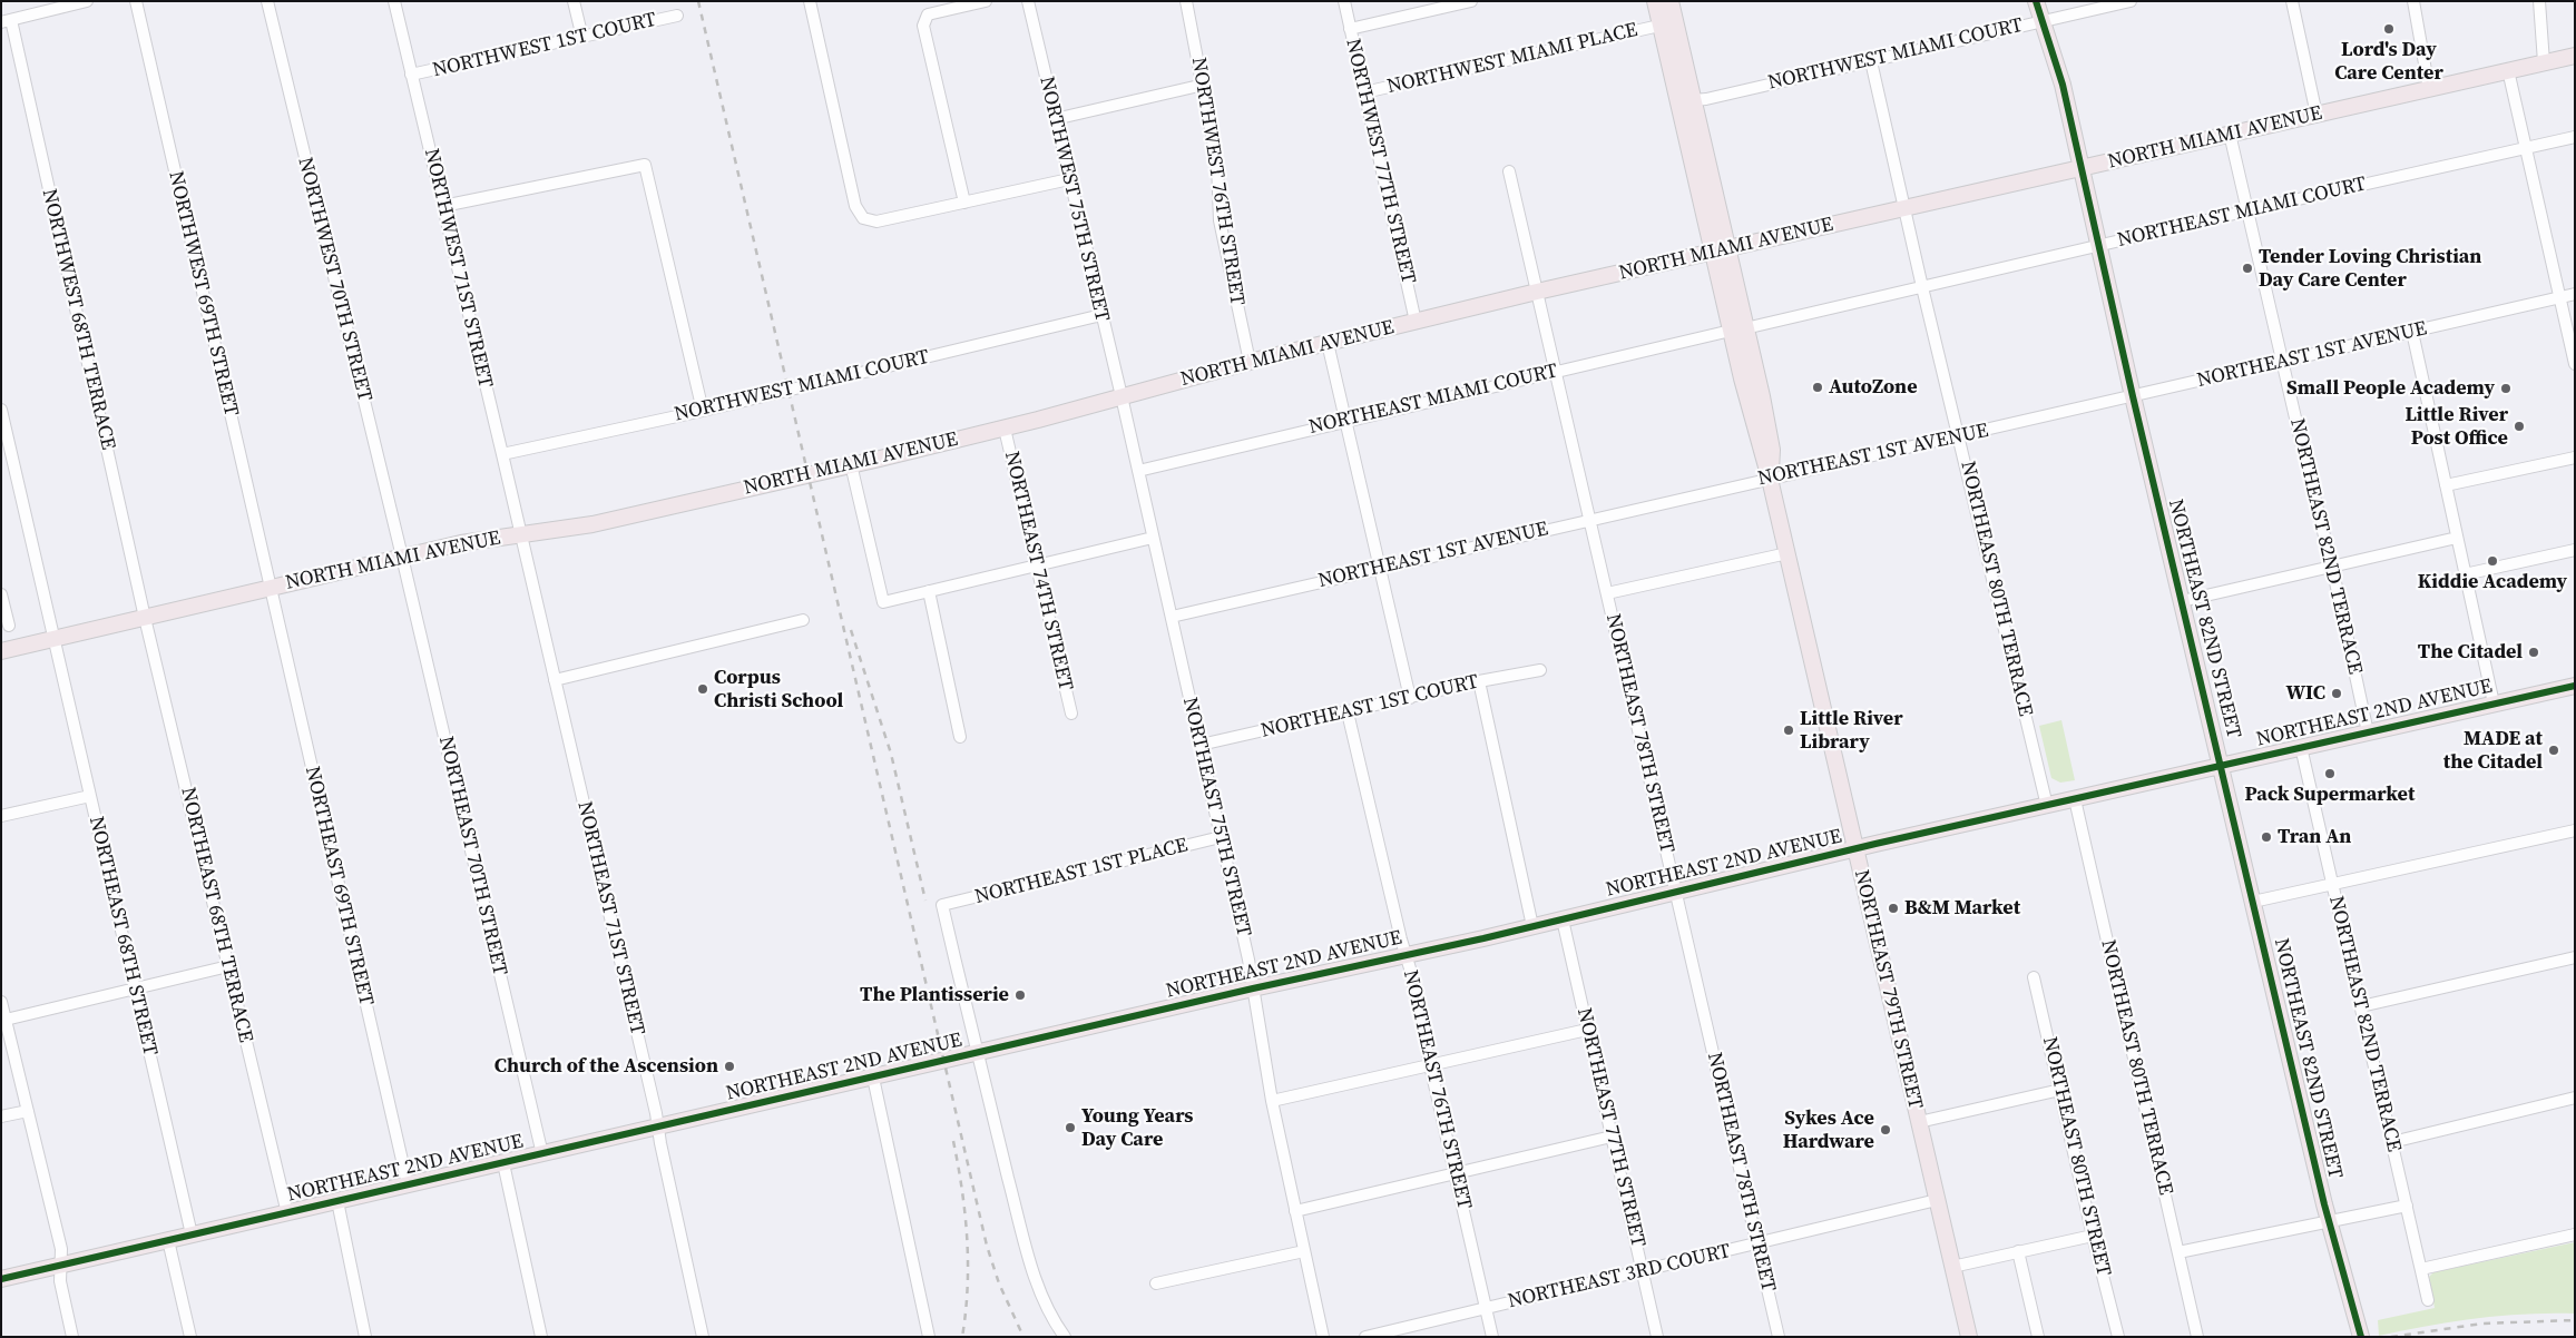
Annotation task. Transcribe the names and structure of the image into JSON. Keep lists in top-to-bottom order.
{
  "streets": {
    "main road": [
      "NORTH MIAMI AVENUE",
      "NORTHEAST 82ND STREET",
      "NORTHEAST 2ND AVENUE",
      "NORTHEAST 79TH STREET"
    ],
    "street": [
      "NORTHWEST 1ST COURT",
      "NORTHWEST MIAMI COURT",
      "NORTHWEST MIAMI PLACE",
      "NORTHWEST 77TH STREET",
      "NORTHWEST 76TH STREET",
      "NORTHWEST 75TH STREET",
      "NORTHEAST MIAMI COURT",
      "NORTHWEST 71ST STREET",
      "NORTHWEST 70TH STREET",
      "NORTHWEST 69TH STREET",
      "NORTHWEST 68TH TERRACE",
      "NORTHEAST 1ST AVENUE",
      "NORTHEAST 82ND TERRACE",
      "NORTHEAST 74TH STREET",
      "NORTHEAST 80TH TERRACE",
      "NORTHEAST 1ST COURT",
      "NORTHEAST 78TH STREET",
      "NORTHEAST 75TH STREET",
      "NORTHEAST 70TH STREET",
      "NORTHEAST 1ST PLACE",
      "NORTHEAST 69TH STREET",
      "NORTHEAST 68TH TERRACE",
      "NORTHEAST 71ST STREET",
      "NORTHEAST 68TH STREET",
      "NORTHEAST 76TH STREET",
      "NORTHEAST 77TH STREET",
      "NORTHEAST 80TH STREET",
      "NORTHEAST 3RD COURT"
    ]
  },
  "crossings": [
    ["NORTHWEST 1ST COURT", "NORTHWEST 71ST STREET"],
    ["NORTHWEST MIAMI COURT", "NORTHWEST 75TH STREET"],
    ["NORTHWEST MIAMI COURT", "NORTHWEST 71ST STREET"],
    ["NORTHWEST MIAMI COURT", "NORTHEAST 80TH TERRACE"],
    ["NORTHWEST MIAMI COURT", "NORTHEAST 82ND STREET"],
    ["NORTHWEST MIAMI PLACE", "NORTHWEST 77TH STREET"],
    ["NORTH MIAMI AVENUE", "NORTHWEST 77TH STREET"],
    ["NORTH MIAMI AVENUE", "NORTHWEST 76TH STREET"],
    ["NORTH MIAMI AVENUE", "NORTHWEST 75TH STREET"],
    ["NORTH MIAMI AVENUE", "NORTHWEST 71ST STREET"],
    ["NORTH MIAMI AVENUE", "NORTHWEST 70TH STREET"],
    ["NORTH MIAMI AVENUE", "NORTHWEST 69TH STREET"],
    ["NORTH MIAMI AVENUE", "NORTHWEST 68TH TERRACE"],
    ["NORTH MIAMI AVENUE", "NORTHEAST 82ND TERRACE"],
    ["NORTH MIAMI AVENUE", "NORTHEAST 74TH STREET"],
    ["NORTH MIAMI AVENUE", "NORTHEAST 80TH TERRACE"],
    ["NORTH MIAMI AVENUE", "NORTHEAST 82ND STREET"],
    ["NORTH MIAMI AVENUE", "NORTHEAST 78TH STREET"],
    ["NORTH MIAMI AVENUE", "NORTHEAST 75TH STREET"],
    ["NORTH MIAMI AVENUE", "NORTHEAST 70TH STREET"],
    ["NORTH MIAMI AVENUE", "NORTHEAST 69TH STREET"],
    ["NORTH MIAMI AVENUE", "NORTHEAST 68TH TERRACE"],
    ["NORTH MIAMI AVENUE", "NORTHEAST 71ST STREET"],
    ["NORTH MIAMI AVENUE", "NORTHEAST 68TH STREET"],
    ["NORTH MIAMI AVENUE", "NORTHEAST 79TH STREET"],
    ["NORTHWEST 75TH STREET", "NORTHEAST 75TH STREET"],
    ["NORTHEAST MIAMI COURT", "NORTHEAST 82ND TERRACE"],
    ["NORTHEAST MIAMI COURT", "NORTHEAST 80TH TERRACE"],
    ["NORTHEAST MIAMI COURT", "NORTHEAST 82ND STREET"],
    ["NORTHEAST MIAMI COURT", "NORTHEAST 78TH STREET"],
    ["NORTHEAST MIAMI COURT", "NORTHEAST 75TH STREET"],
    ["NORTHEAST MIAMI COURT", "NORTHEAST 79TH STREET"],
    ["NORTHWEST 71ST STREET", "NORTHEAST 71ST STREET"],
    ["NORTHWEST 70TH STREET", "NORTHEAST 70TH STREET"],
    ["NORTHWEST 69TH STREET", "NORTHEAST 69TH STREET"],
    ["NORTHWEST 68TH TERRACE", "NORTHEAST 68TH TERRACE"],
    ["NORTHEAST 1ST AVENUE", "NORTHEAST 82ND TERRACE"],
    ["NORTHEAST 1ST AVENUE", "NORTHEAST 80TH TERRACE"],
    ["NORTHEAST 1ST AVENUE", "NORTHEAST 82ND STREET"],
    ["NORTHEAST 1ST AVENUE", "NORTHEAST 78TH STREET"],
    ["NORTHEAST 1ST AVENUE", "NORTHEAST 75TH STREET"],
    ["NORTHEAST 1ST AVENUE", "NORTHEAST 79TH STREET"],
    ["NORTHEAST 82ND TERRACE", "NORTHEAST 2ND AVENUE"],
    ["NORTHEAST 80TH TERRACE", "NORTHEAST 2ND AVENUE"],
    ["NORTHEAST 82ND STREET", "NORTHEAST 2ND AVENUE"],
    ["NORTHEAST 1ST COURT", "NORTHEAST 75TH STREET"],
    ["NORTHEAST 1ST COURT", "NORTHEAST 76TH STREET"],
    ["NORTHEAST 2ND AVENUE", "NORTHEAST 78TH STREET"],
    ["NORTHEAST 2ND AVENUE", "NORTHEAST 75TH STREET"],
    ["NORTHEAST 2ND AVENUE", "NORTHEAST 70TH STREET"],
    ["NORTHEAST 2ND AVENUE", "NORTHEAST 1ST PLACE"],
    ["NORTHEAST 2ND AVENUE", "NORTHEAST 69TH STREET"],
    ["NORTHEAST 2ND AVENUE", "NORTHEAST 68TH TERRACE"],
    ["NORTHEAST 2ND AVENUE", "NORTHEAST 71ST STREET"],
    ["NORTHEAST 2ND AVENUE", "NORTHEAST 68TH STREET"],
    ["NORTHEAST 2ND AVENUE", "NORTHEAST 79TH STREET"],
    ["NORTHEAST 2ND AVENUE", "NORTHEAST 76TH STREET"],
    ["NORTHEAST 2ND AVENUE", "NORTHEAST 77TH STREET"],
    ["NORTHEAST 78TH STREET", "NORTHEAST 3RD COURT"],
    ["NORTHEAST 75TH STREET", "NORTHEAST 1ST PLACE"],
    ["NORTHEAST 79TH STREET", "NORTHEAST 3RD COURT"],
    ["NORTHEAST 76TH STREET", "NORTHEAST 3RD COURT"],
    ["NORTHEAST 77TH STREET", "NORTHEAST 3RD COURT"]
  ],
  "places": [
    "Lord's Day Care Center",
    "Tender Loving Christian Day Care Center",
    "AutoZone",
    "Small People Academy",
    "Little River Post Office",
    "Kiddie Academy",
    "The Citadel",
    "Corpus Christi School",
    "WIC",
    "Little River Library",
    "MADE at the Citadel",
    "Pack Supermarket",
    "Tran An",
    "B&M Market",
    "The Plantisserie",
    "Church of the Ascension",
    "Young Years Day Care",
    "Sykes Ace Hardware"
  ]
}
